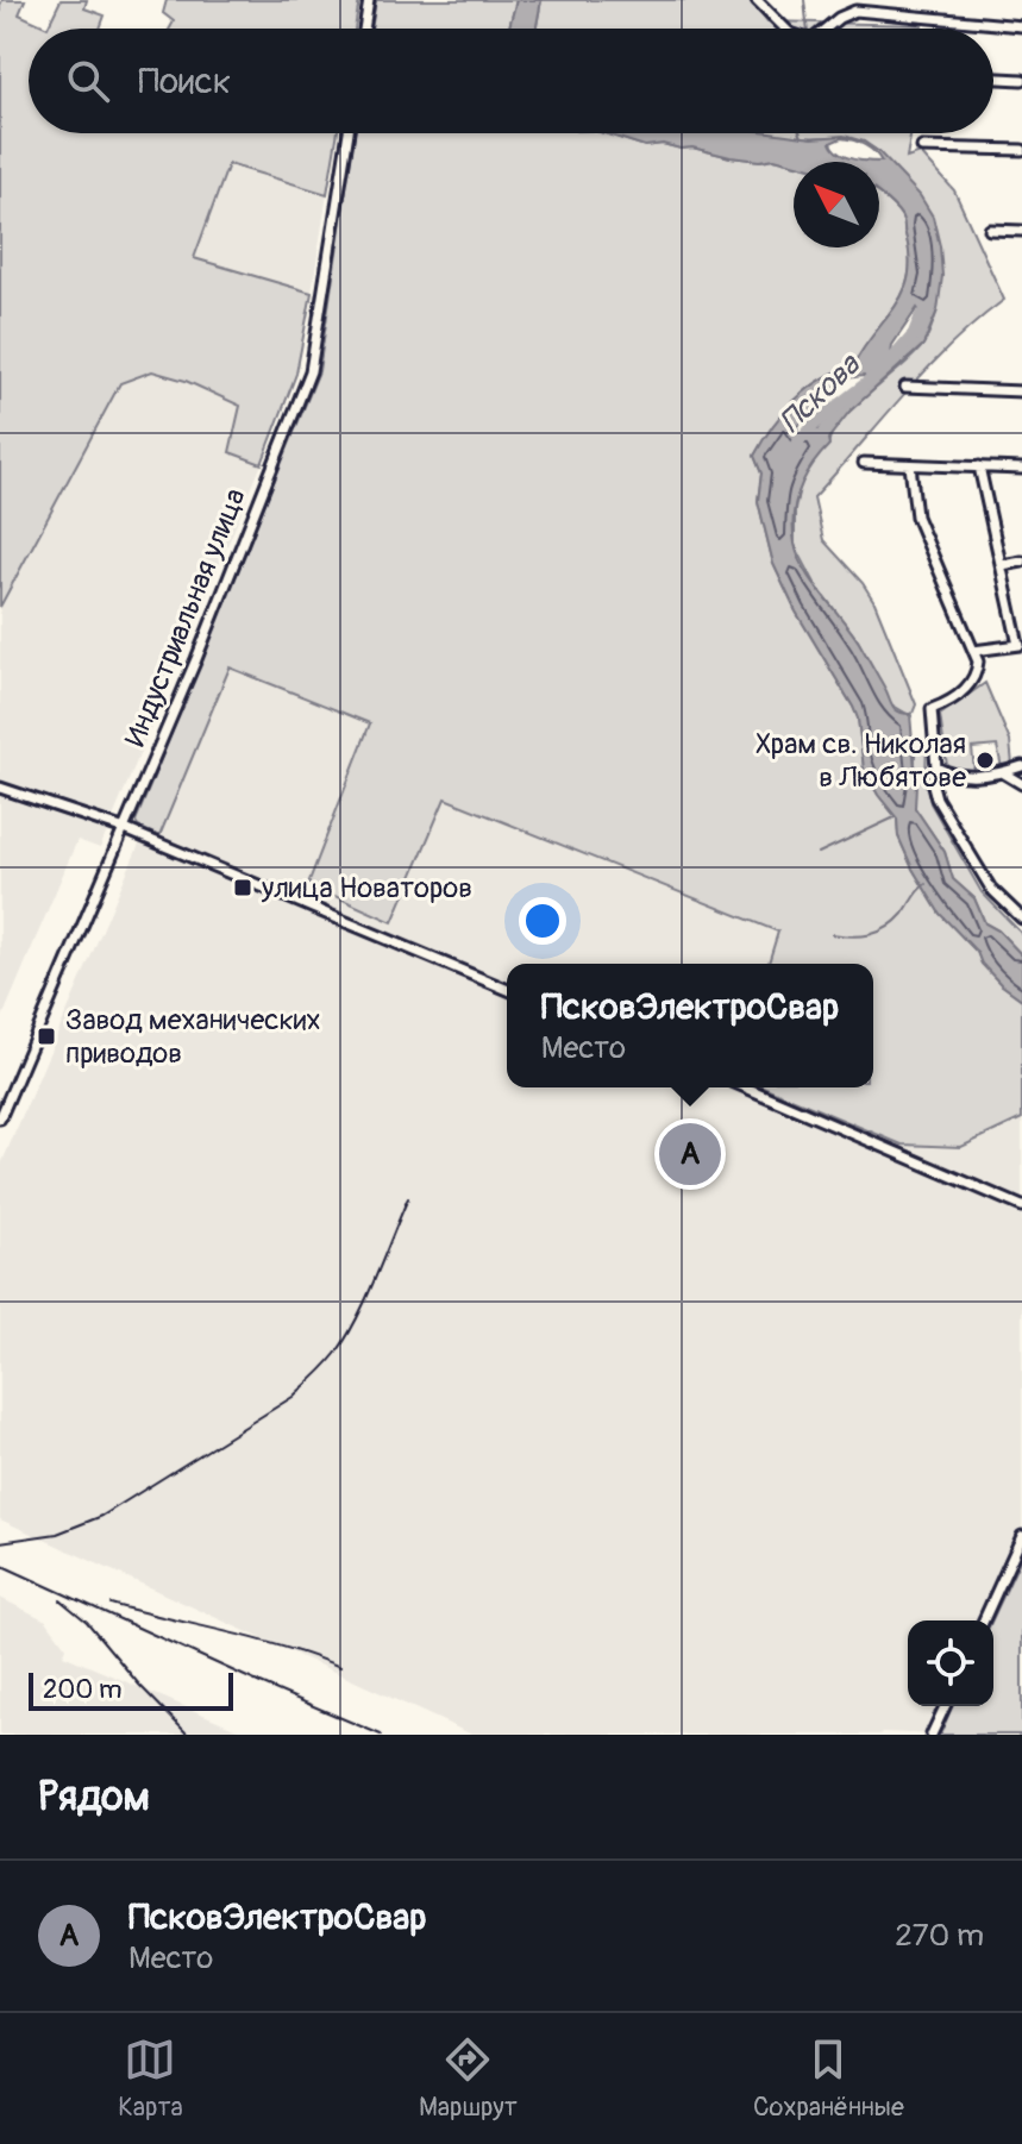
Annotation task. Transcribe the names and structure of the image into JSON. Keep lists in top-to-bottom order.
{
  "streets": {
    "street": ["Индустриальная улица"]
  },
  "water": ["Пскова"],
  "places": {
    "other": ["Храм св. Николая в Любятове"],
    "transit": ["улица Новаторов", "Завод механических приводов"]
  },
  "scale_bar": "200 m",
  "north": "top left",
  "page": {
    "search": "Поиск",
    "popup": ["ПсковЭлектроСвар", "Место"],
    "pins": "A",
    "scale": "200 m",
    "heading": "Рядом",
    "list": [
      {
        "mark": "A",
        "name": "ПсковЭлектроСвар",
        "note": "Место",
        "value": "270 m"
      }
    ],
    "nav": ["Карта", "Маршрут", "Сохранённые"]
  }
}
